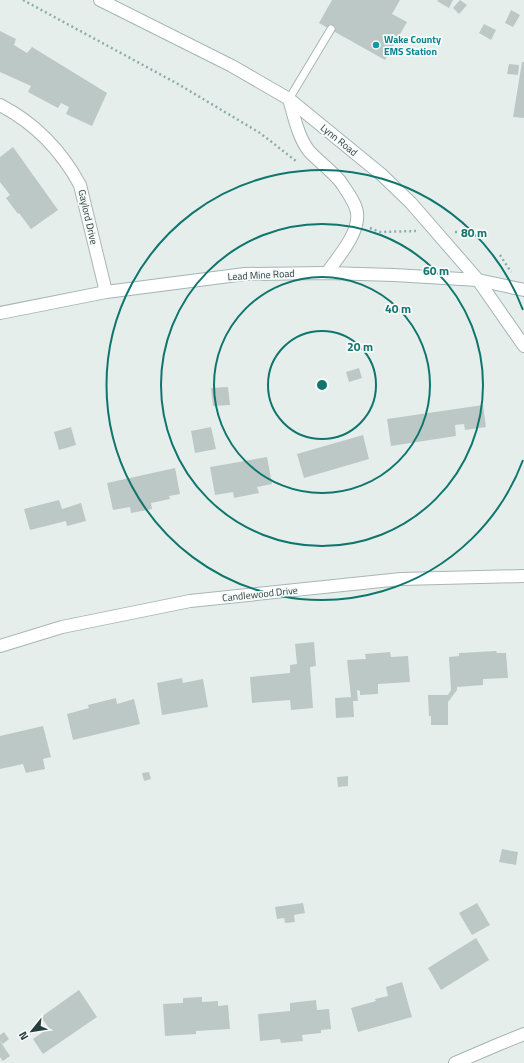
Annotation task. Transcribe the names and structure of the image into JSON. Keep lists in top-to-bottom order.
{
  "streets": {
    "main road": [
      "Lynn Road",
      "Gaylord Drive",
      "Lead Mine Road",
      "Candlewood Drive"
    ]
  },
  "crossings": [
    ["Lynn Road", "Lead Mine Road"],
    ["Gaylord Drive", "Lead Mine Road"]
  ],
  "places": ["Wake County EMS Station"],
  "north": "bottom left",
  "rings": [
    "80 m",
    "60 m",
    "40 m",
    "20 m"
  ]
}
